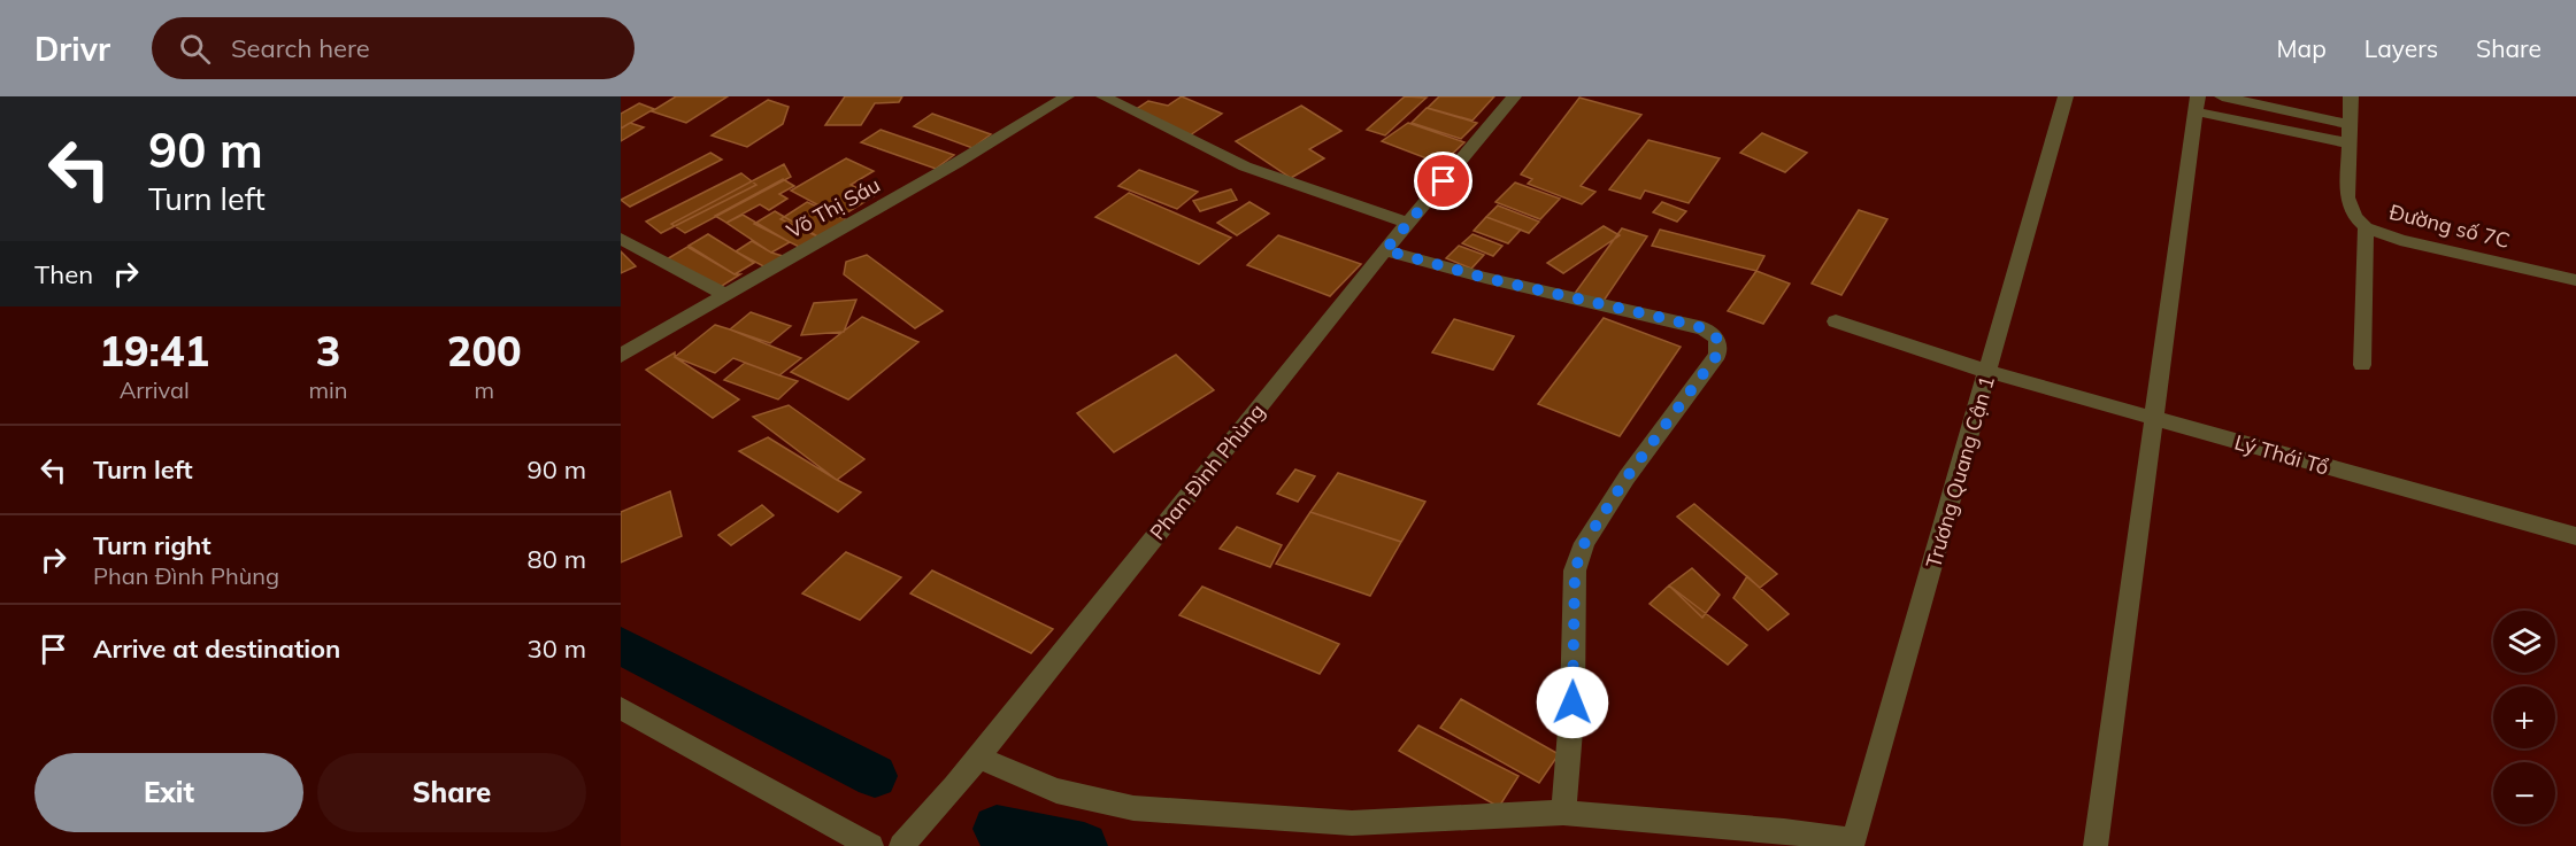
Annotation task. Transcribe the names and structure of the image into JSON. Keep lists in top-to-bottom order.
{
  "streets": {
    "street": [
      "Võ Thị Sáu",
      "Đường số 7C",
      "Lý Thái Tổ",
      "Phan Đình Phùng",
      "Trương Quang Cận 1"
    ]
  },
  "crossings": [
    ["Lý Thái Tổ", "Trương Quang Cận 1"]
  ],
  "page": {
    "header": "Drivr",
    "search": "Search here",
    "nav": ["Map", "Layers", "Share"],
    "turn": ["90 m", "Turn left"],
    "then": "Then",
    "eta": [
      "19:41",
      "Arrival",
      "3",
      "min",
      "200",
      "m"
    ],
    "list": [
      {
        "name": "Turn left",
        "value": "90 m"
      },
      {
        "name": "Turn right",
        "note": "Phan Đình Phùng",
        "value": "80 m"
      },
      {
        "name": "Arrive at destination",
        "value": "30 m"
      }
    ],
    "map_buttons": ["+", "−"],
    "buttons": ["Exit", "Share"]
  }
}
